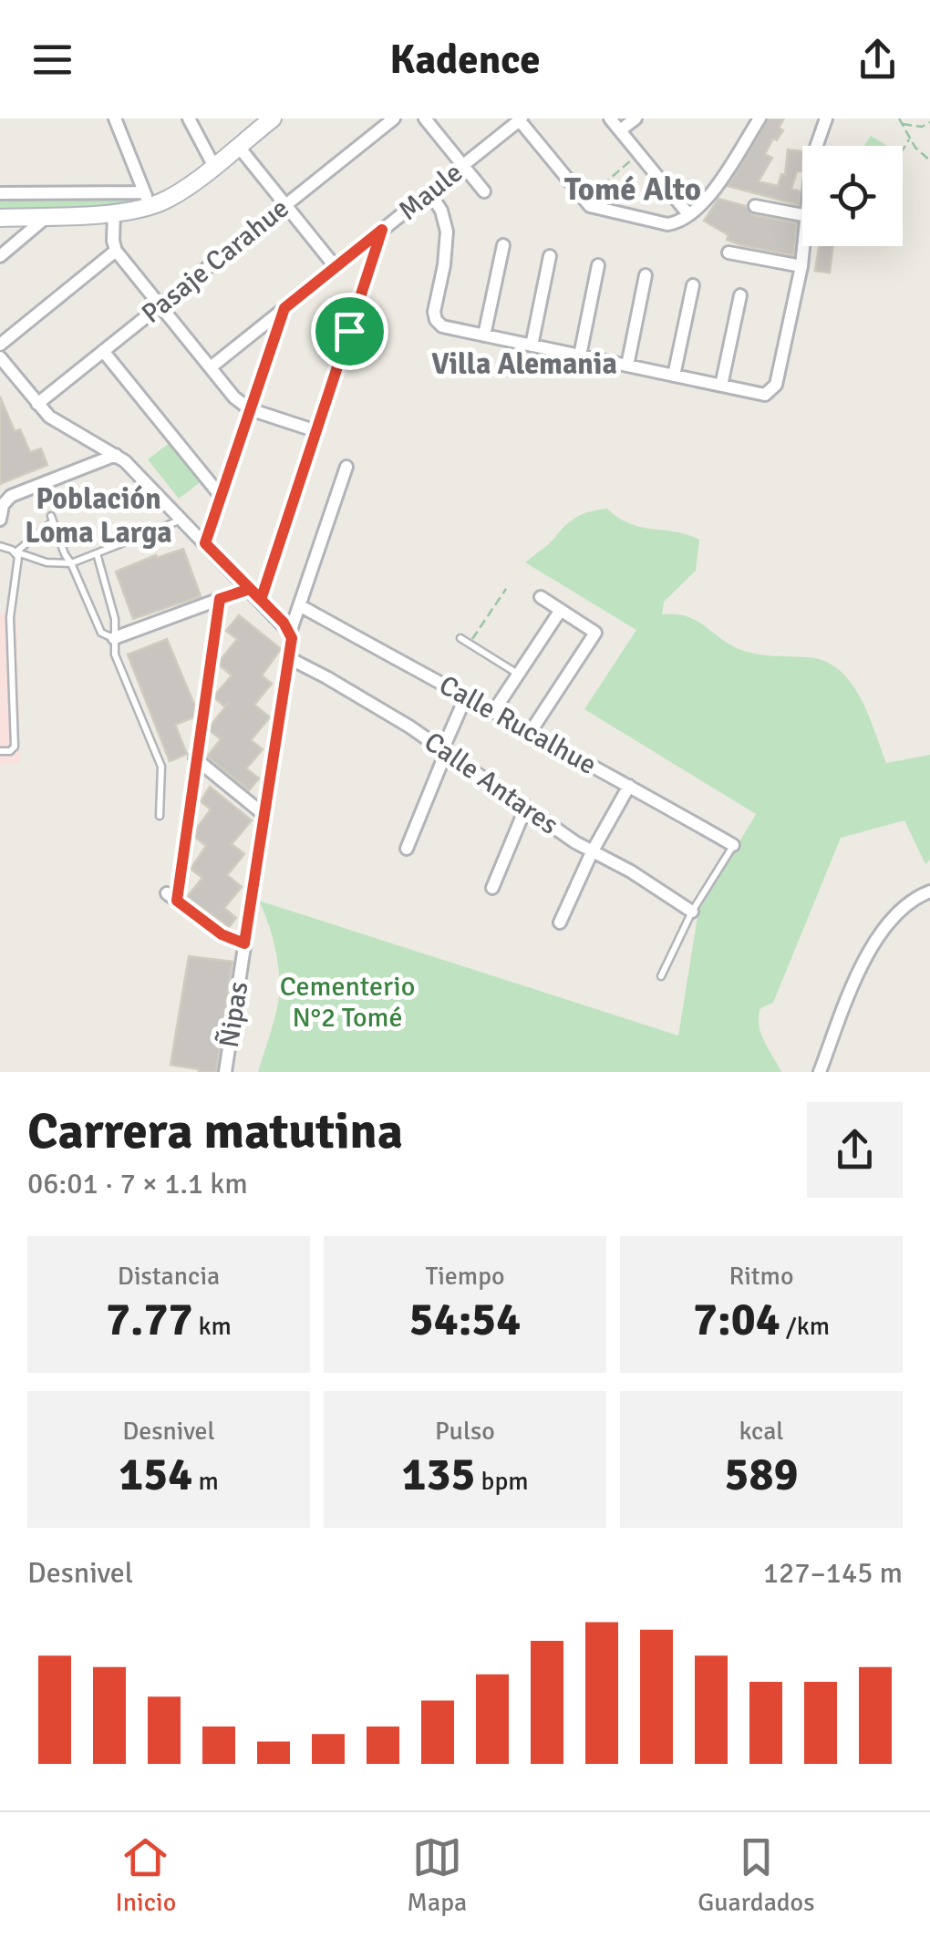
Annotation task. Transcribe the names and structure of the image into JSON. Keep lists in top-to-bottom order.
{
  "streets": {
    "street": [
      "Maule",
      "Pasaje Carahue",
      "Calle Rucalhue",
      "Calle Antares",
      "Ñipas"
    ]
  },
  "crossings": [
    ["Calle Antares", "Ñipas"]
  ],
  "districts": ["Tomé Alto", "Villa Alemania", "Población Loma Larga"],
  "parks": ["Cementerio N°2 Tomé"],
  "page": {
    "header": "Kadence",
    "heading": ["Carrera matutina", "06:01 · 7 × 1.1 km"],
    "stats": [
      ["Distancia", "7.77 km"],
      ["Tiempo", "54:54"],
      ["Ritmo", "7:04 /km"],
      ["Desnivel", "154 m"],
      ["Pulso", "135 bpm"],
      ["kcal", "589"]
    ],
    "chart": ["Desnivel", "127–145 m"],
    "tabs": ["Inicio", "Mapa", "Guardados"]
  }
}
